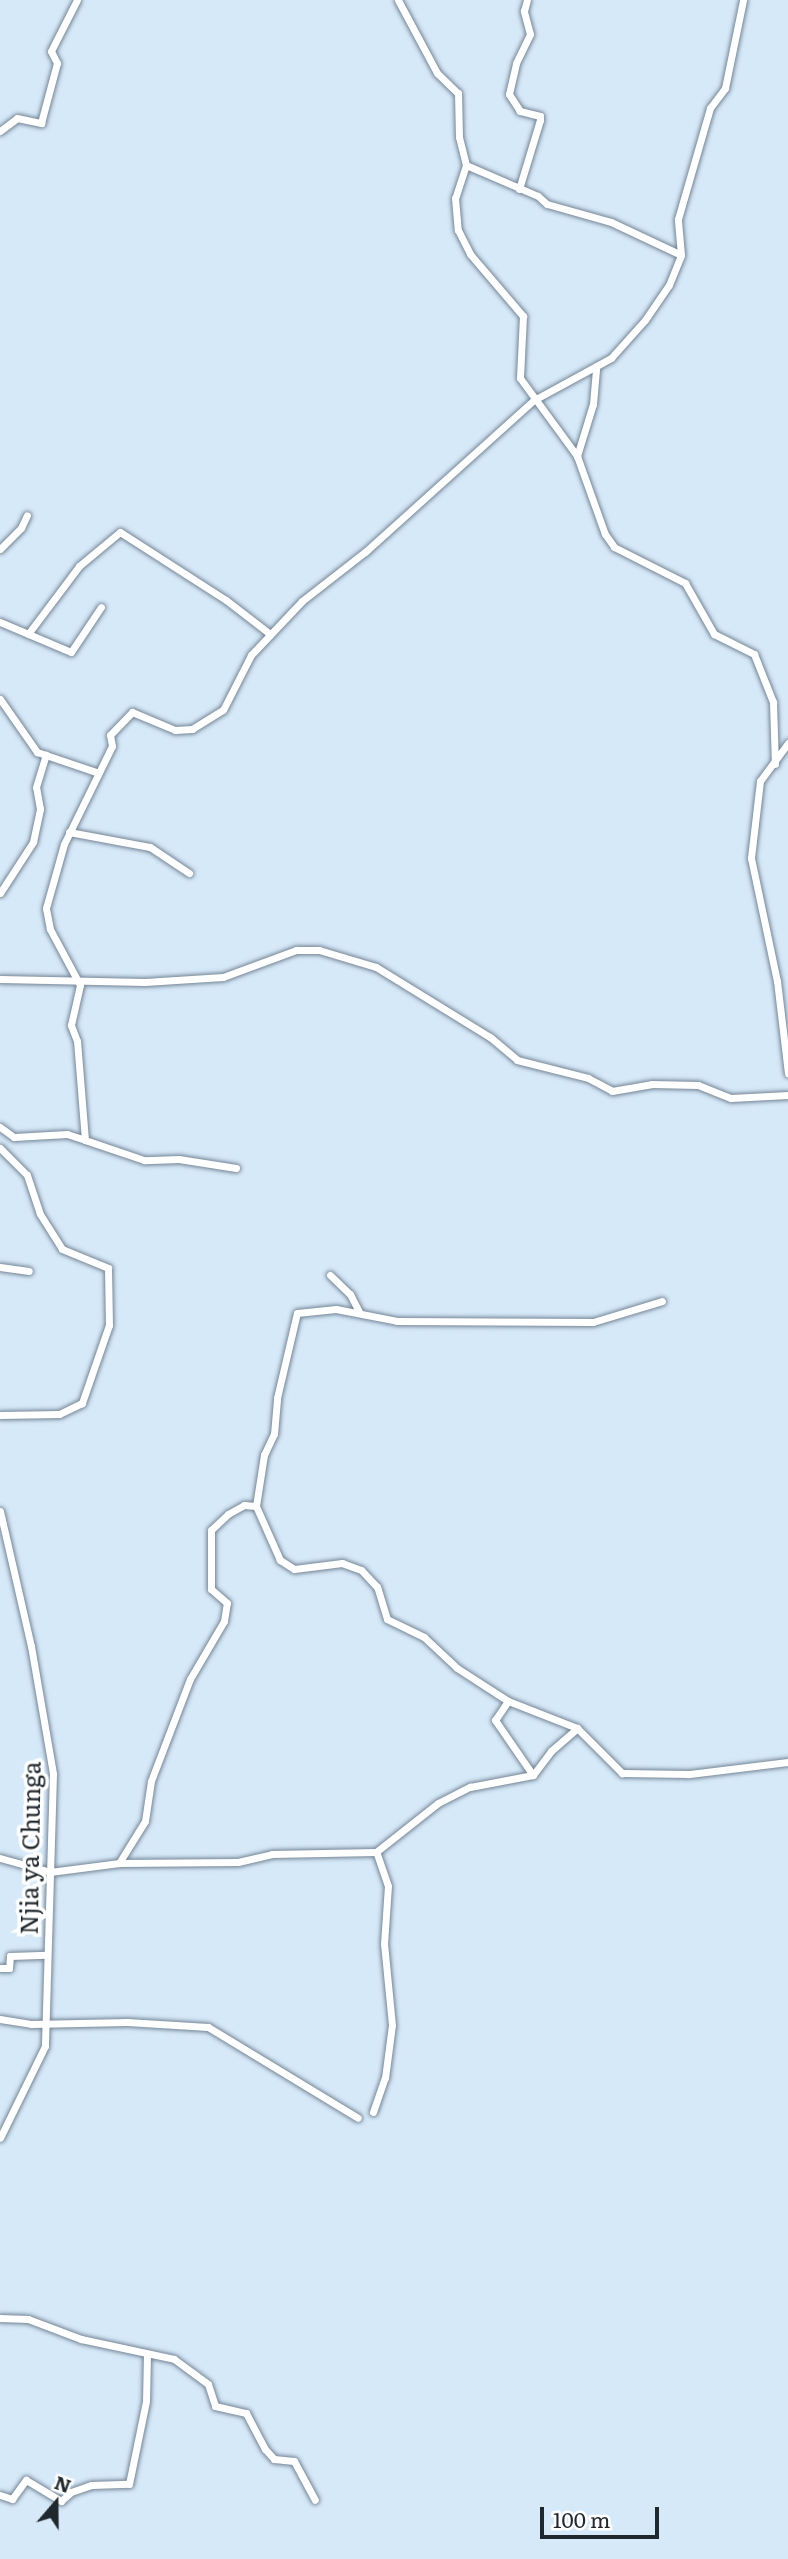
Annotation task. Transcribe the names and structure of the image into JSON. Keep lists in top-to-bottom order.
{
  "streets": {
    "street": ["Njia ya Chunga"]
  },
  "scale_bar": "100 m",
  "north": "top"
}
